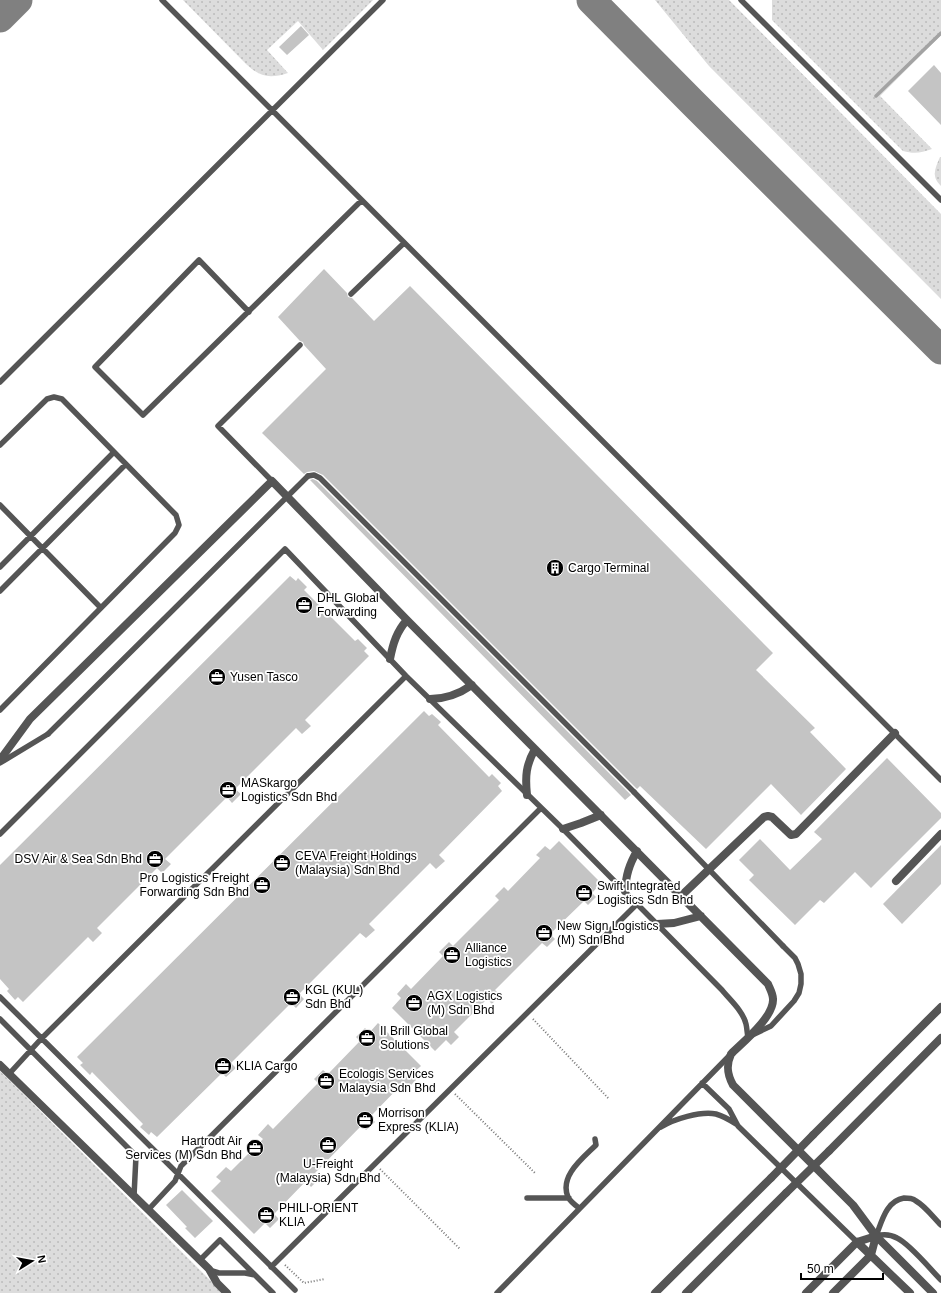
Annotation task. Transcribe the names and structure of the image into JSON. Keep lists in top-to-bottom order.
{
  "places": {
    "building": ["Cargo Terminal"],
    "office": [
      "DHL Global Forwarding",
      "Yusen Tasco",
      "MASkargo Logistics Sdn Bhd",
      "DSV Air & Sea Sdn Bhd",
      "CEVA Freight Holdings (Malaysia) Sdn Bhd",
      "Pro Logistics Freight Forwarding Sdn Bhd",
      "Swift Integrated Logistics Sdn Bhd",
      "New Sign Logistics (M) Sdn Bhd",
      "Alliance Logistics",
      "KGL (KUL) Sdn Bhd",
      "AGX Logistics (M) Sdn Bhd",
      "II Brill Global Solutions",
      "KLIA Cargo",
      "Ecologis Services Malaysia Sdn Bhd",
      "Morrison Express (KLIA)",
      "U-Freight (Malaysia) Sdn Bhd",
      "Hartrodt Air Services (M) Sdn Bhd",
      "PHILI-ORIENT KLIA"
    ]
  },
  "scale_bar": "50 m",
  "north": "right"
}
